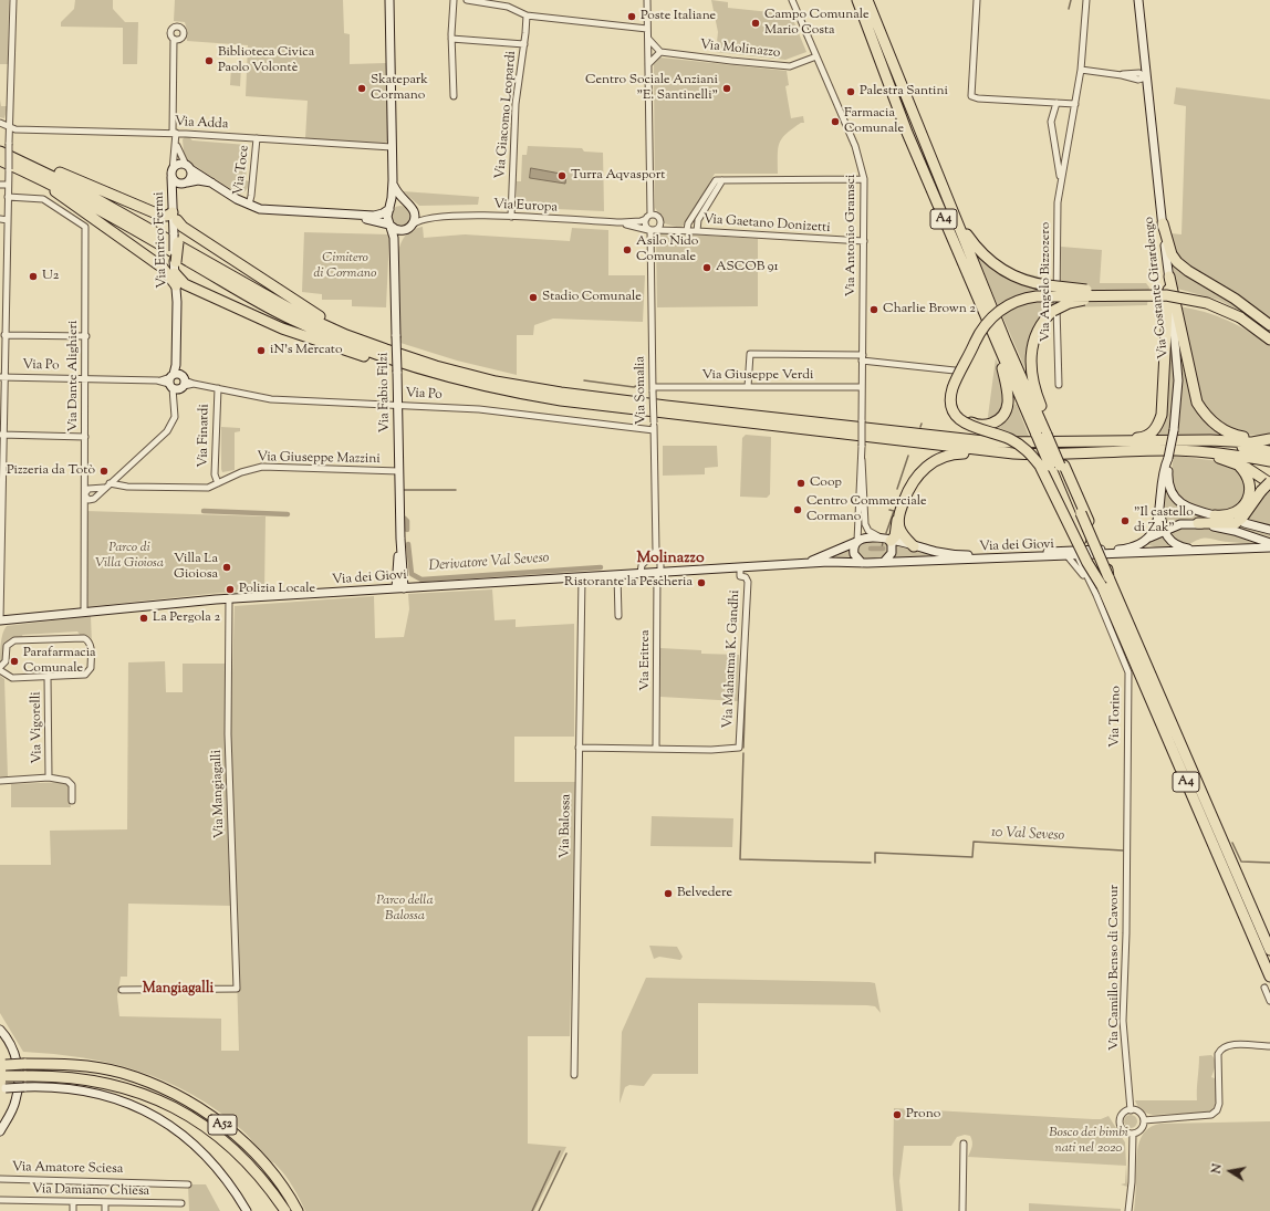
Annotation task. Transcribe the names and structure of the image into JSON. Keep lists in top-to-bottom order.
{
  "streets": {
    "highway": ["A4", "A52"],
    "street": [
      "Via Molinazzo",
      "Via Giacomo Leopardi",
      "Via Adda",
      "Via Toce",
      "Via Europa",
      "Via Gaetano Donizetti",
      "Via Antonio Gramsci",
      "Via Enrico Fermi",
      "Via Angelo Bizzozero",
      "Via Costante Girardengo",
      "Via Po",
      "Via Dante Alighieri",
      "Via Giuseppe Verdi",
      "Via Somalia",
      "Via Fabio Filzi",
      "Via Finardi",
      "Via Giuseppe Mazzini",
      "Via dei Giovi",
      "Via Mahatma K. Gandhi",
      "Via Eritrea",
      "Via Torino",
      "Via Vigorelli",
      "Via Mangiagalli",
      "Via Balossa",
      "Via Camillo Benso di Cavour",
      "Via Amatore Sciesa",
      "Via Damiano Chiesa"
    ]
  },
  "crossings": [
    ["Via Molinazzo", "Via Antonio Gramsci"],
    ["Via Giacomo Leopardi", "Via Europa"],
    ["Via Adda", "Via Toce"],
    ["Via Adda", "Via Enrico Fermi"],
    ["Via Europa", "Via Gaetano Donizetti"],
    ["Via Europa", "Via Somalia"],
    ["Via Europa", "Via Fabio Filzi"],
    ["A4", "Via Torino"],
    ["Via Gaetano Donizetti", "Via Antonio Gramsci"],
    ["Via Gaetano Donizetti", "Via Somalia"],
    ["Via Antonio Gramsci", "Via Giuseppe Verdi"],
    ["Via Antonio Gramsci", "Via dei Giovi"],
    ["Via Enrico Fermi", "Via Po"],
    ["Via Costante Girardengo", "Via dei Giovi"],
    ["Via Po", "Via Dante Alighieri"],
    ["Via Po", "Via Somalia"],
    ["Via Po", "Via Fabio Filzi"],
    ["Via Po", "Via Finardi"],
    ["Via Dante Alighieri", "Via dei Giovi"],
    ["Via Giuseppe Verdi", "Via Somalia"],
    ["Via Somalia", "Via dei Giovi"],
    ["Via Somalia", "Via Eritrea"],
    ["Via Fabio Filzi", "Via Giuseppe Mazzini"],
    ["Via Fabio Filzi", "Via dei Giovi"],
    ["Via Finardi", "Via Giuseppe Mazzini"],
    ["Via dei Giovi", "Via Mahatma K. Gandhi"],
    ["Via dei Giovi", "Via Eritrea"],
    ["Via dei Giovi", "Via Torino"],
    ["Via dei Giovi", "Via Mangiagalli"],
    ["Via dei Giovi", "Via Balossa"],
    ["Via Mahatma K. Gandhi", "Via Eritrea"],
    ["Via Torino", "Via Camillo Benso di Cavour"]
  ],
  "districts": ["Molinazzo", "Mangiagalli"],
  "water": ["Derivatore Val Seveso", "10 Val Seveso"],
  "parks": [
    "Cimitero di Cormano",
    "Parco di Villa Gioiosa",
    "Parco della Balossa",
    "Bosco dei bimbi nati nel 2020"
  ],
  "places": [
    "Poste Italiane",
    "Campo Comunale Mario Costa",
    "Biblioteca Civica Paolo Volontè",
    "Skatepark Cormano",
    "Centro Sociale Anziani \"E. Santinelli\"",
    "Palestra Santini",
    "Farmacia Comunale",
    "Turra Aqvasport",
    "Asilo Nido Comunale",
    "ASCOB 91",
    "U2",
    "Stadio Comunale",
    "Charlie Brown 2",
    "iN's Mercato",
    "Pizzeria da Totò",
    "Coop",
    "Centro Commerciale Cormano",
    "\"Il castello di Zak\"",
    "Villa La Gioiosa",
    "Ristorante la Pescheria",
    "Polizia Locale",
    "La Pergola 2",
    "Parafarmacia Comunale",
    "Belvedere",
    "Prono"
  ],
  "north": "left"
}
